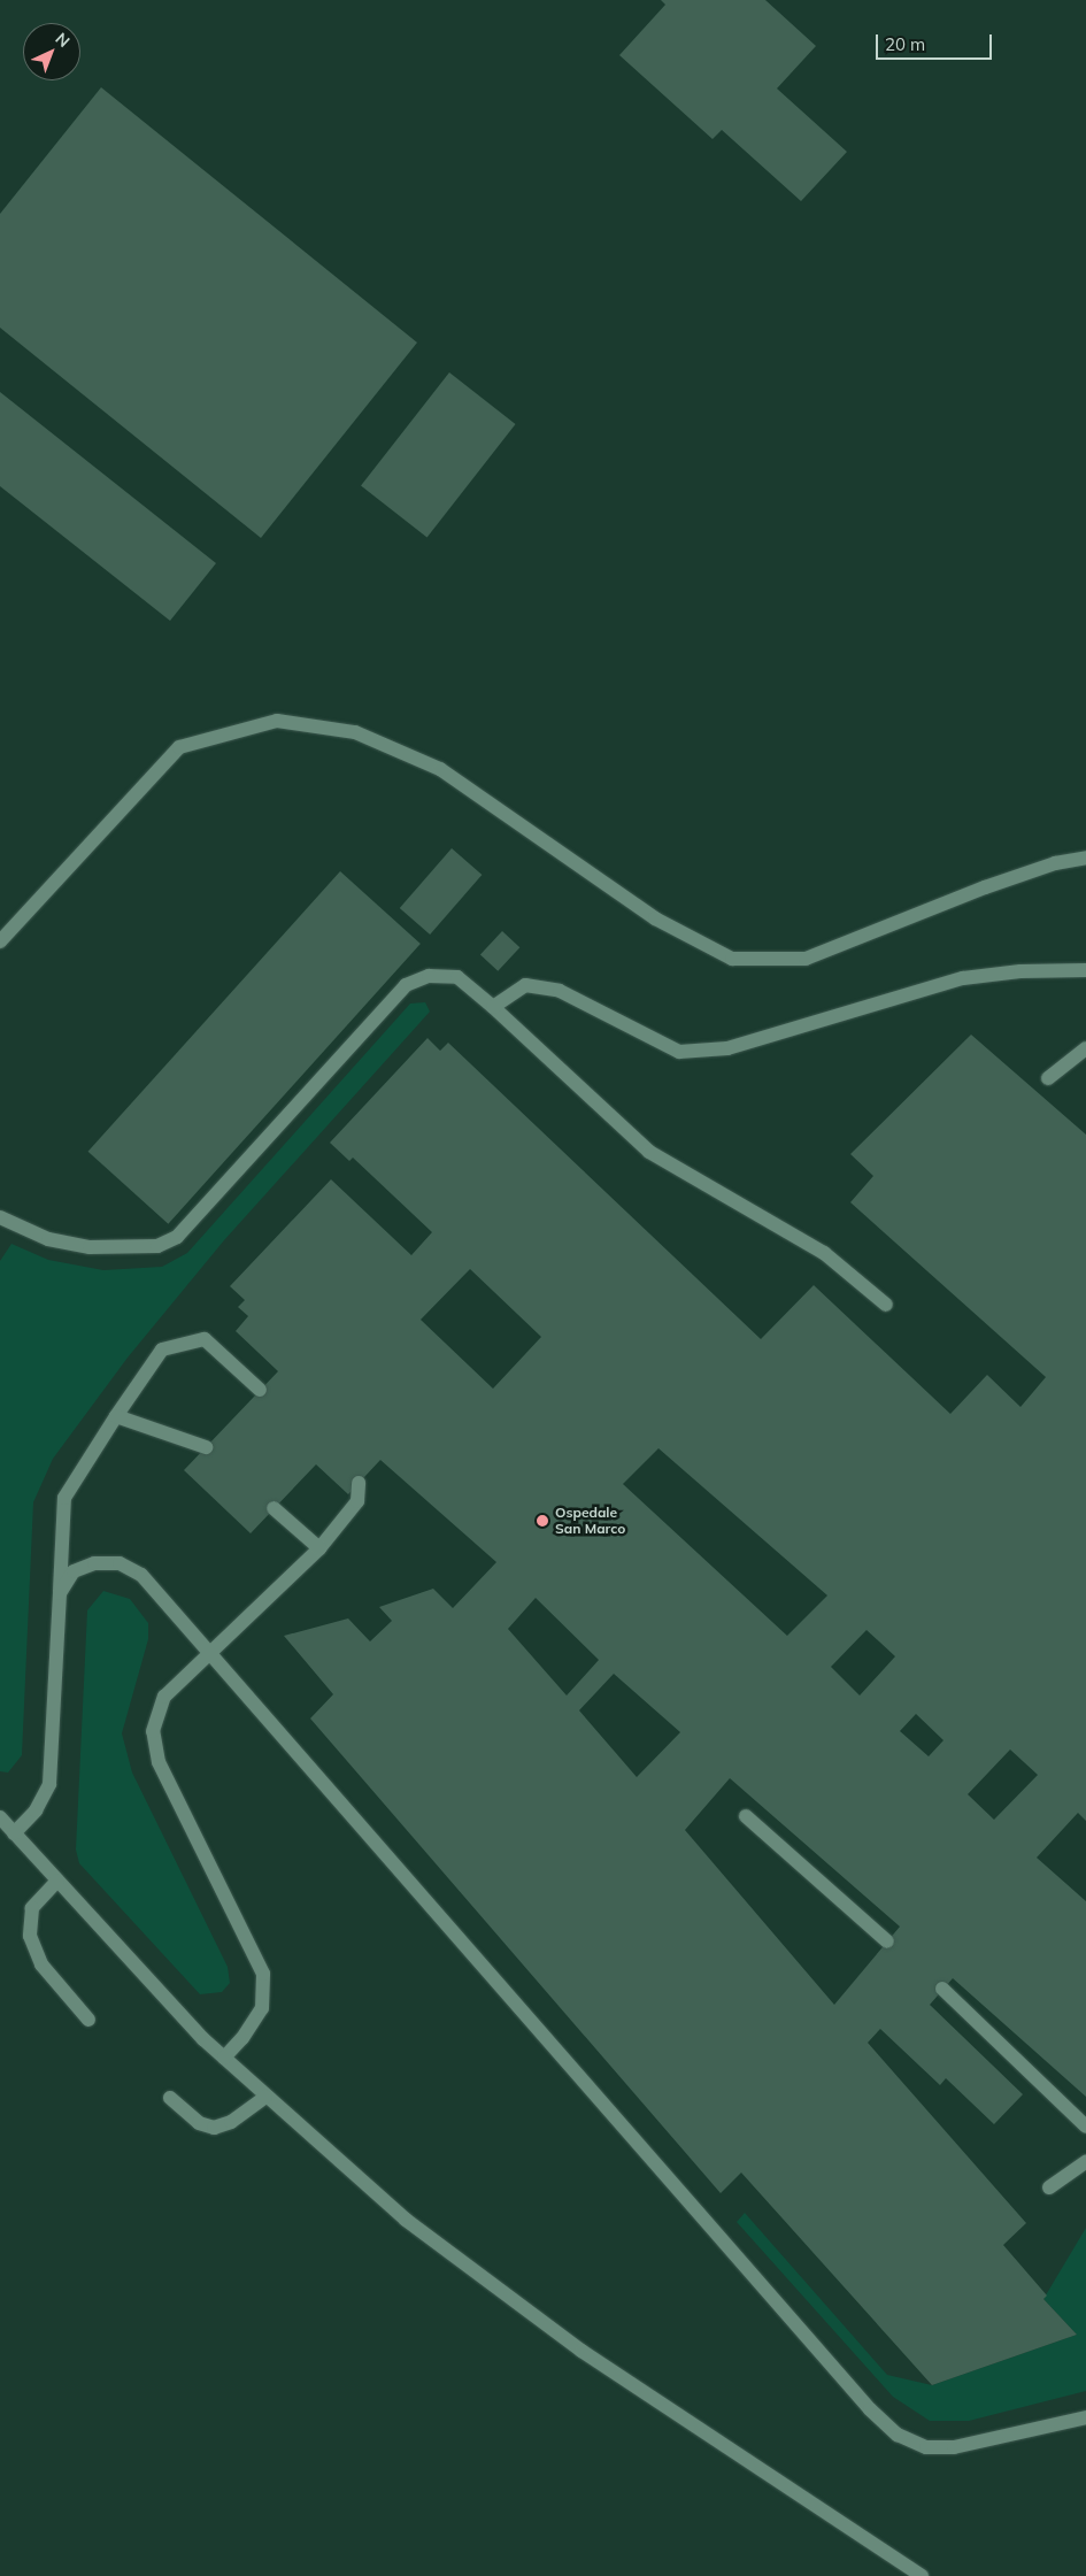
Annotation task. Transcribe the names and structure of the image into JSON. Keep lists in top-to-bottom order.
{
  "places": ["Ospedale San Marco"],
  "scale_bar": "20 m",
  "north": "top right"
}
